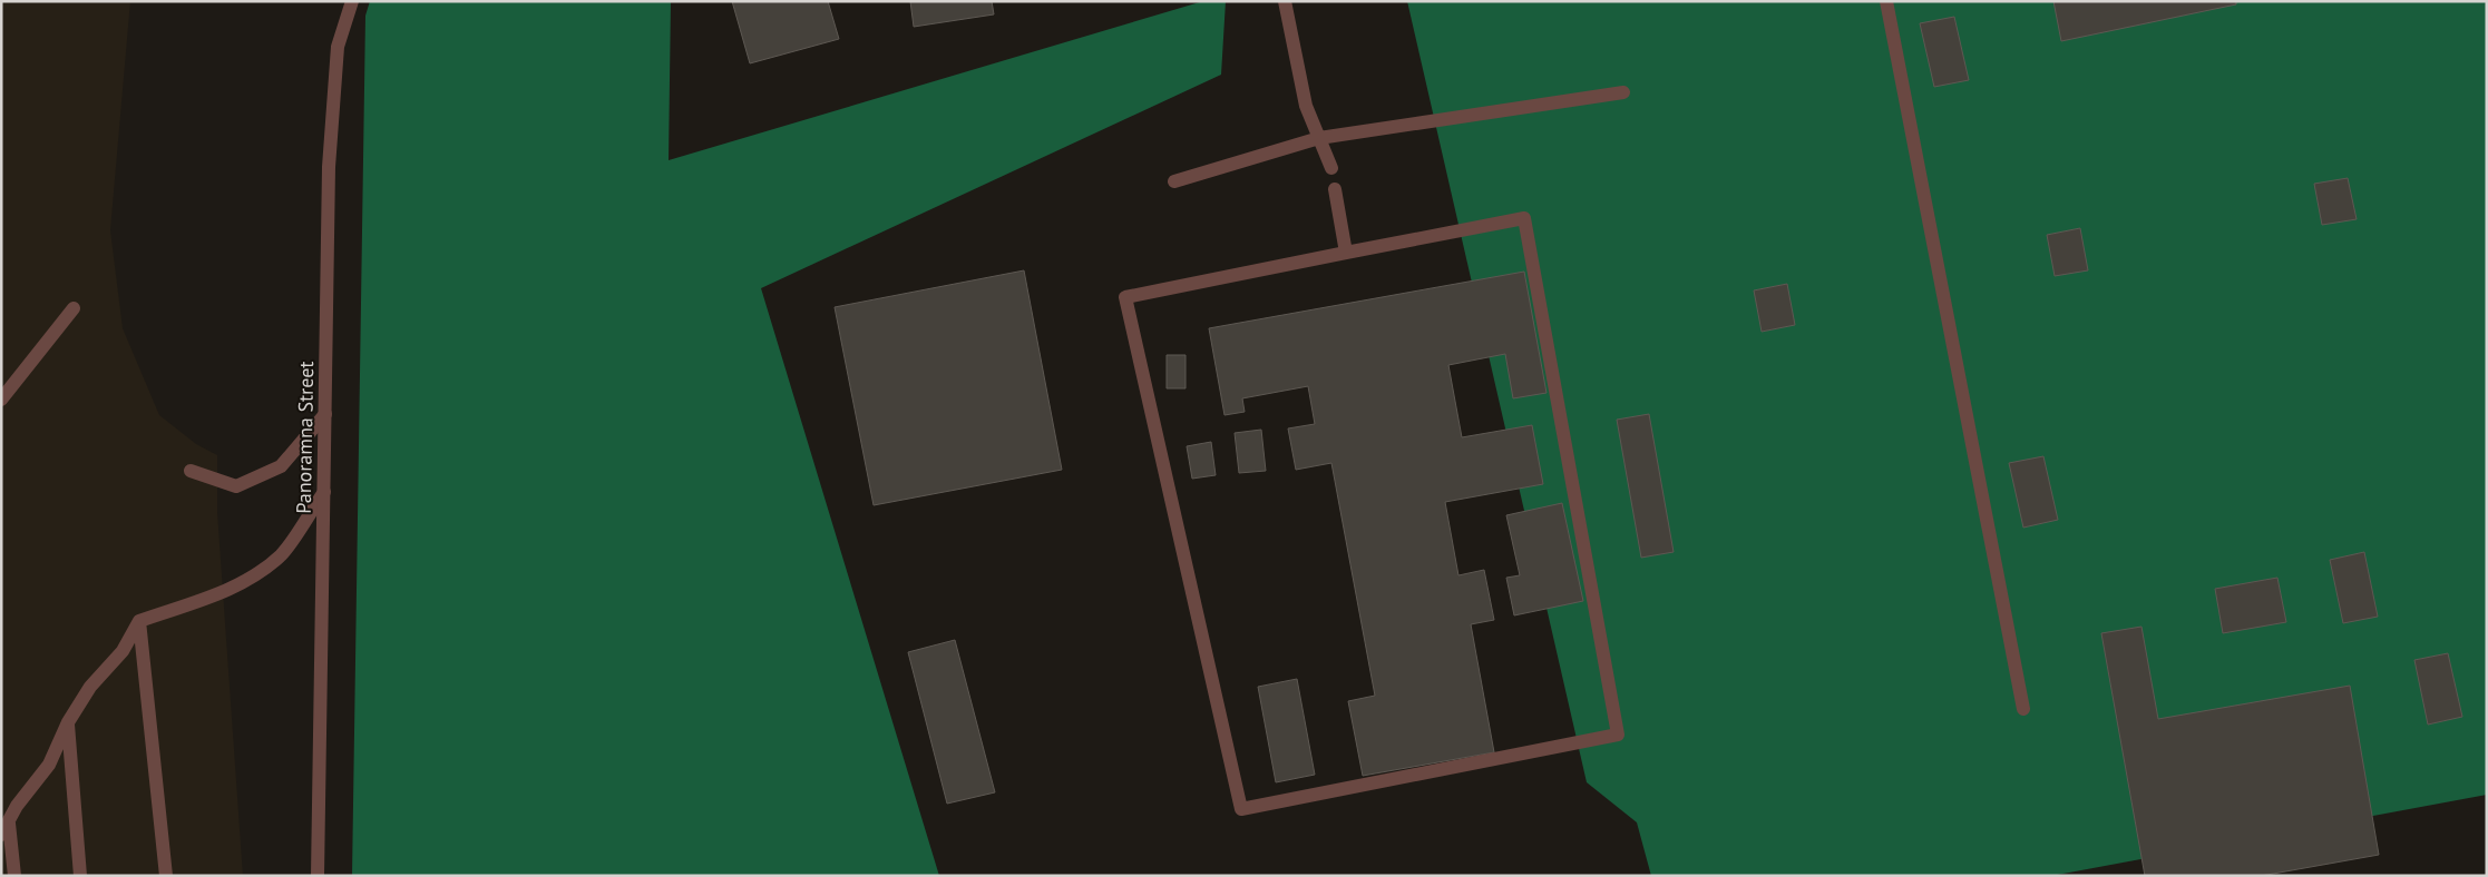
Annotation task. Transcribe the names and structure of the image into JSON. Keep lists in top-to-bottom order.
{
  "streets": {
    "street": ["Panoramna Street"]
  }
}
